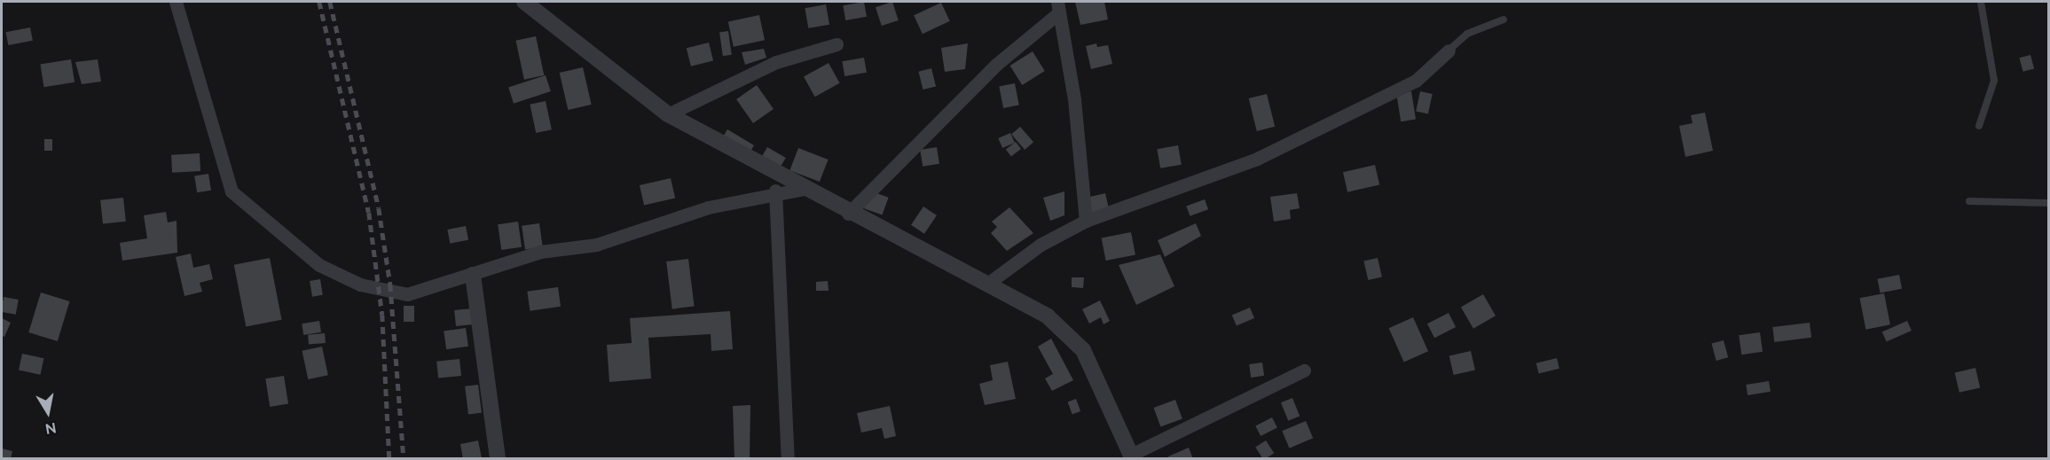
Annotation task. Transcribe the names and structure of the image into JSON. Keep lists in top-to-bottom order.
{
  "north": "bottom"
}
